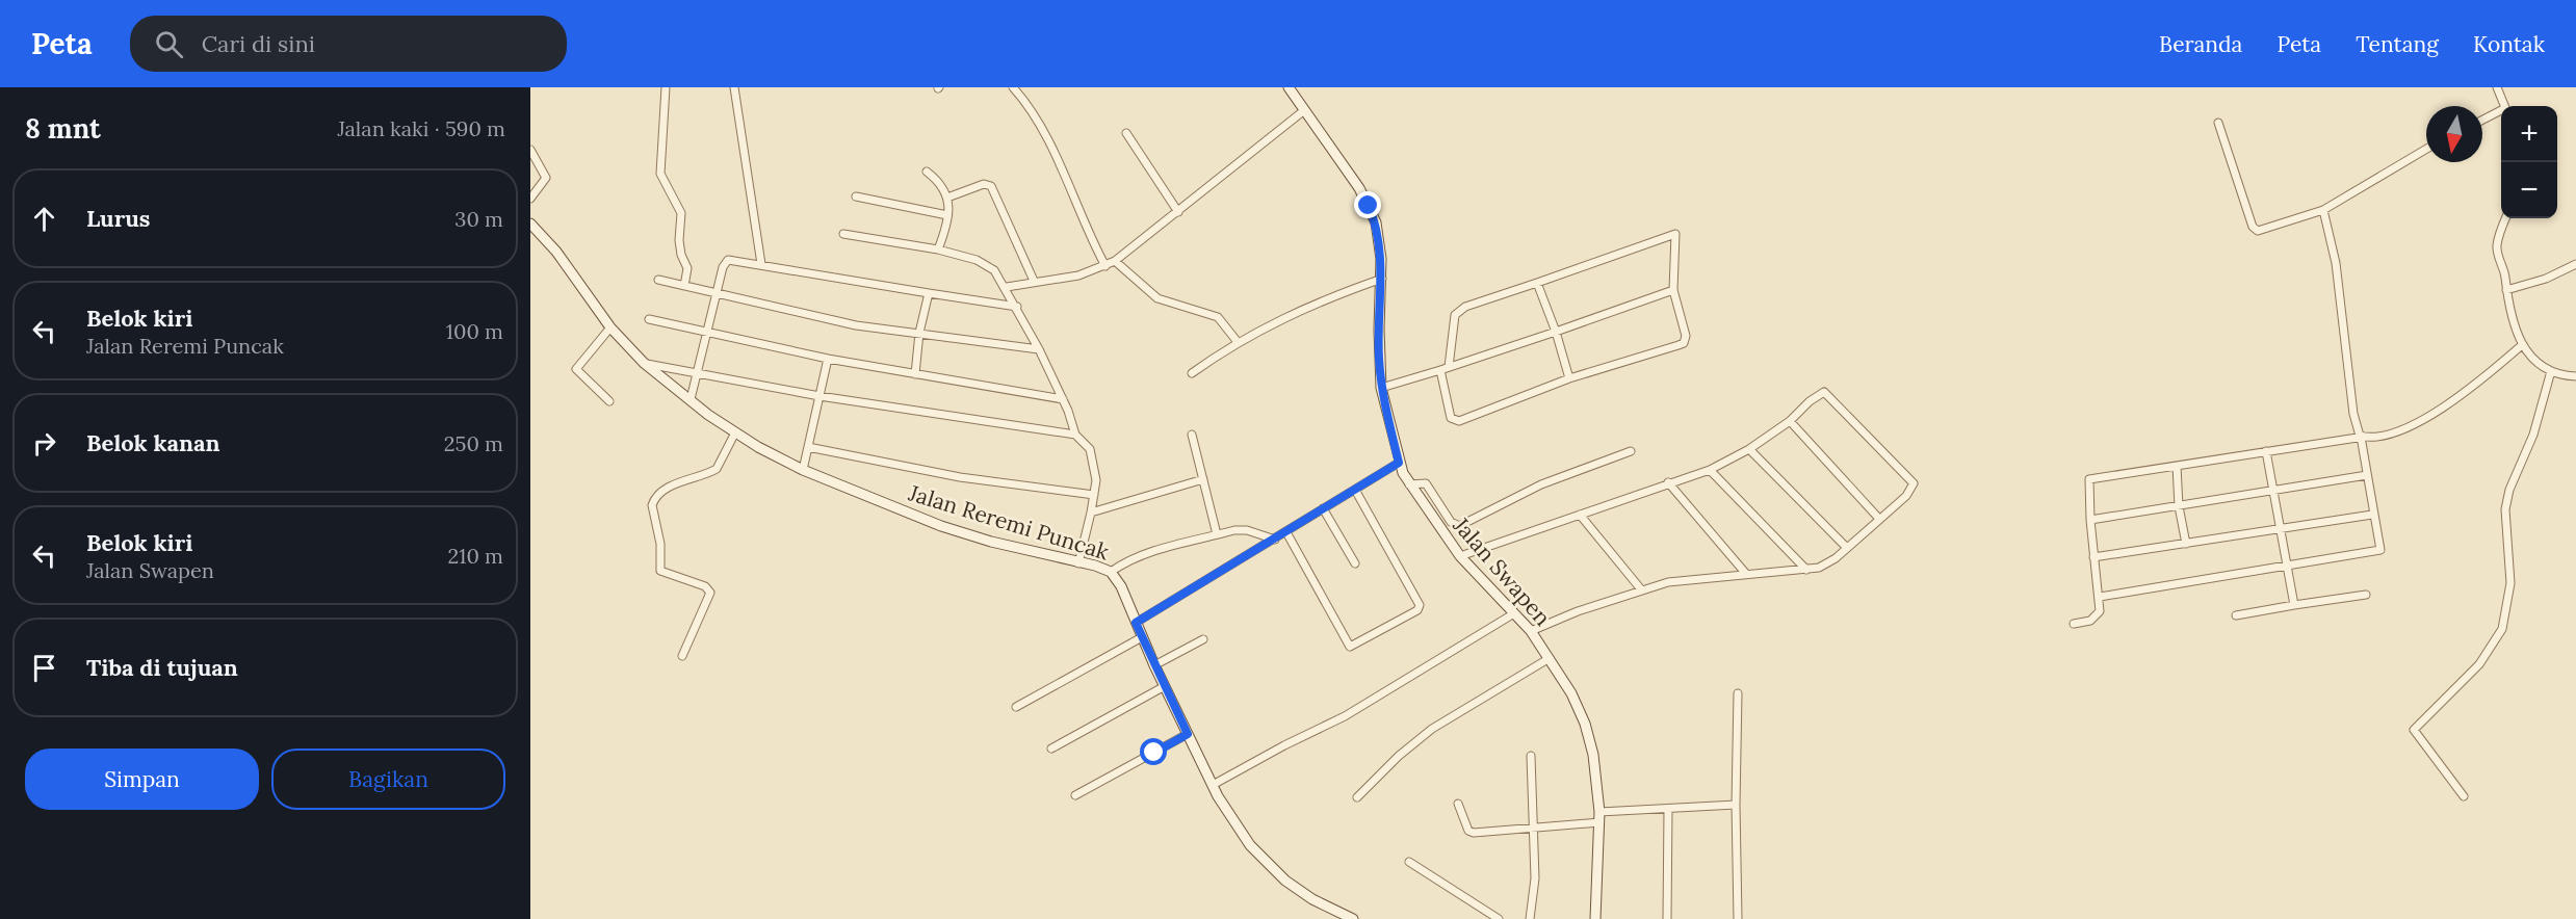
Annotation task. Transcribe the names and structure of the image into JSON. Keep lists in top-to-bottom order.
{
  "streets": {
    "street": ["Jalan Reremi Puncak", "Jalan Swapen"]
  },
  "north": "bottom",
  "page": {
    "header": "Peta",
    "search": "Cari di sini",
    "nav": [
      "Beranda",
      "Peta",
      "Tentang",
      "Kontak"
    ],
    "heading": ["8 mnt", "Jalan kaki · 590 m"],
    "map_buttons": ["+", "−"],
    "list": [
      ["Lurus", "30 m"],
      ["Belok kiri", "Jalan Reremi Puncak", "100 m"],
      ["Belok kanan", "250 m"],
      ["Belok kiri", "Jalan Swapen", "210 m"],
      "Tiba di tujuan"
    ],
    "buttons": ["Simpan", "Bagikan"]
  }
}
